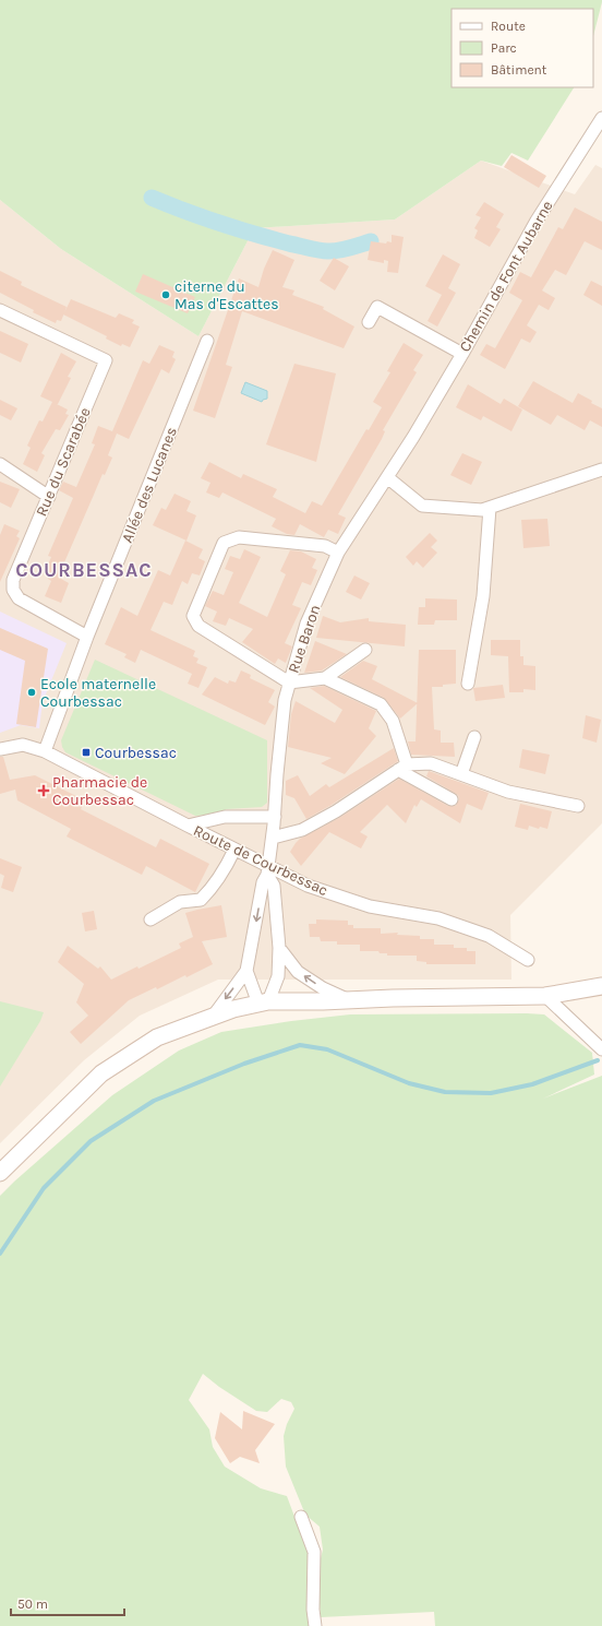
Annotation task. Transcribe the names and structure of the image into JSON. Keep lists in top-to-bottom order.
{
  "streets": {
    "street": [
      "Chemin de Font Aubarne",
      "Rue du Scarabée",
      "Allée des Lucanes",
      "Rue Baron",
      "Route de Courbessac"
    ]
  },
  "crossings": [
    ["Chemin de Font Aubarne", "Rue Baron"],
    ["Rue du Scarabée", "Allée des Lucanes"],
    ["Allée des Lucanes", "Route de Courbessac"],
    ["Rue Baron", "Route de Courbessac"]
  ],
  "districts": ["COURBESSAC"],
  "places": {
    "other": ["citerne du Mas d'Escattes", "Ecole maternelle Courbessac"],
    "transit": ["Courbessac"],
    "health": ["Pharmacie de Courbessac"]
  },
  "legend": ["Route", "Parc", "Bâtiment"],
  "scale_bar": "50 m"
}
